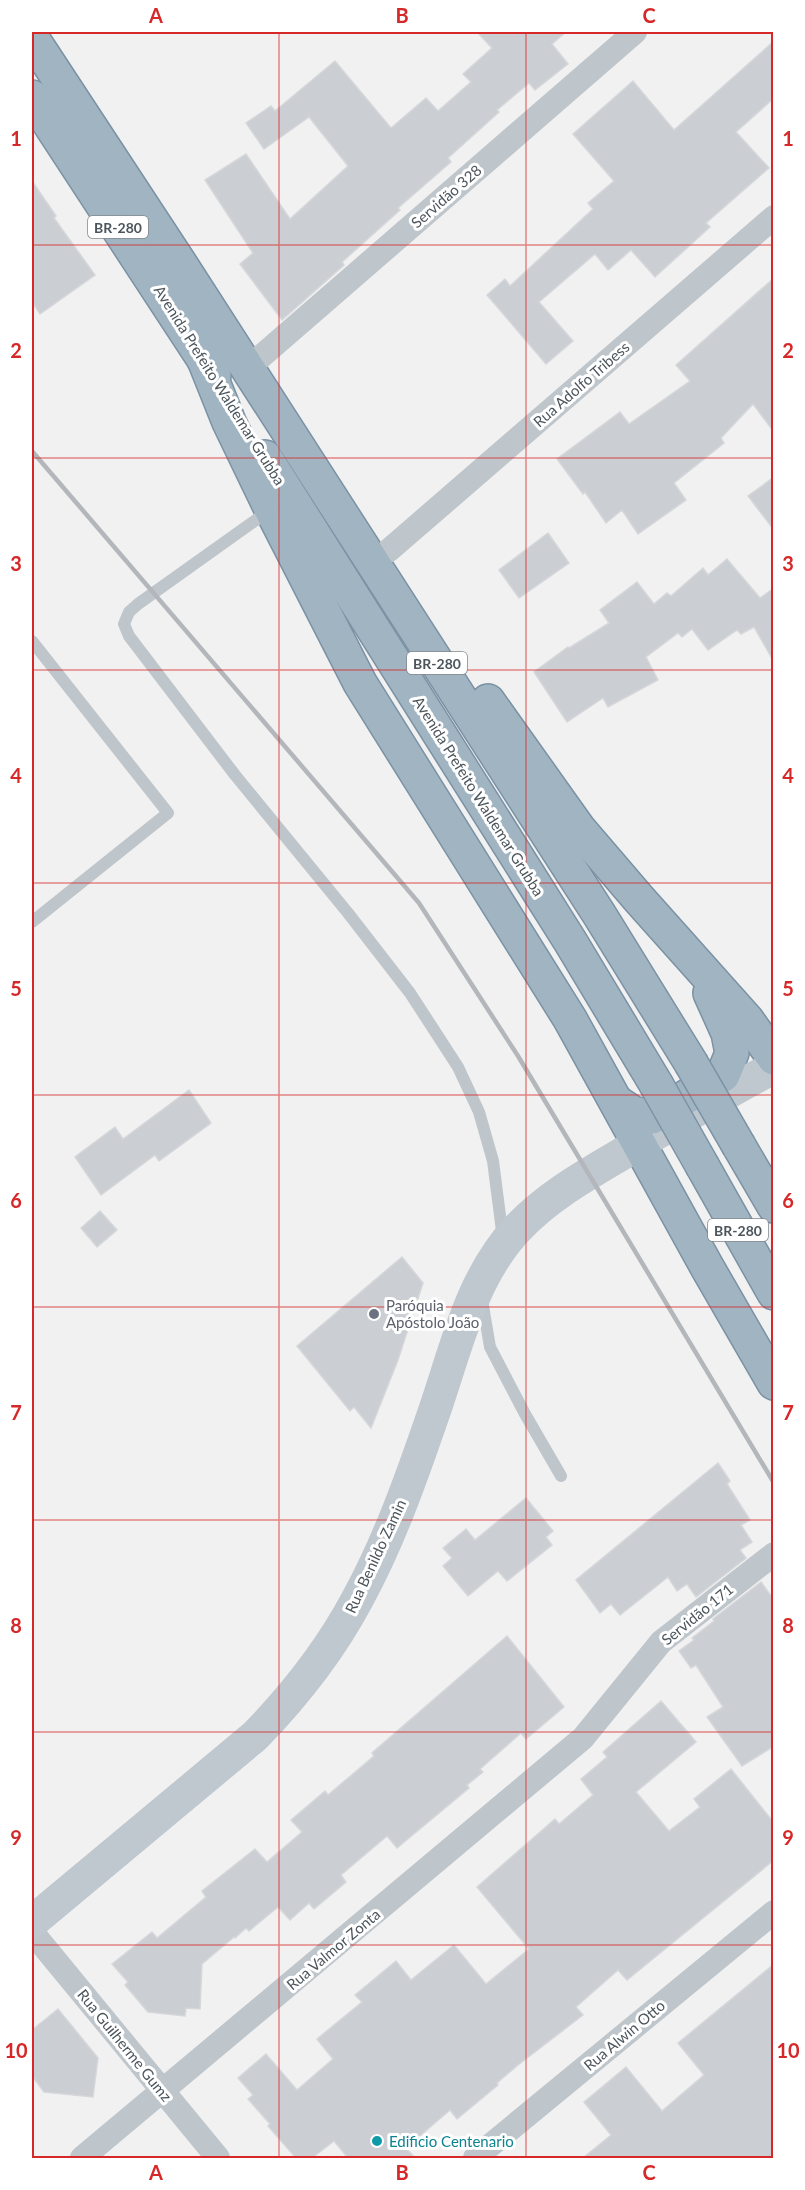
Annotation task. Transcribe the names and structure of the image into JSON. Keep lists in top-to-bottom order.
{
  "streets": {
    "highway": ["BR-280", "Avenida Prefeito Waldemar Grubba"],
    "main road": ["Rua Benildo Zamin"],
    "street": [
      "Servidão 328",
      "Rua Adolfo Tribess",
      "Servidão 171",
      "Rua Valmor Zonta",
      "Rua Alwin Otto",
      "Rua Guilherme Gumz"
    ]
  },
  "crossings": [
    ["Servidão 171", "Rua Valmor Zonta"],
    ["Rua Valmor Zonta", "Rua Guilherme Gumz"]
  ],
  "places": ["Paróquia Apóstolo João", "Edificio Centenario"],
  "grid": {
    "columns": ["A", "B", "C"],
    "rows": [
      "1",
      "2",
      "3",
      "4",
      "5",
      "6",
      "7",
      "8",
      "9",
      "10"
    ]
  }
}
